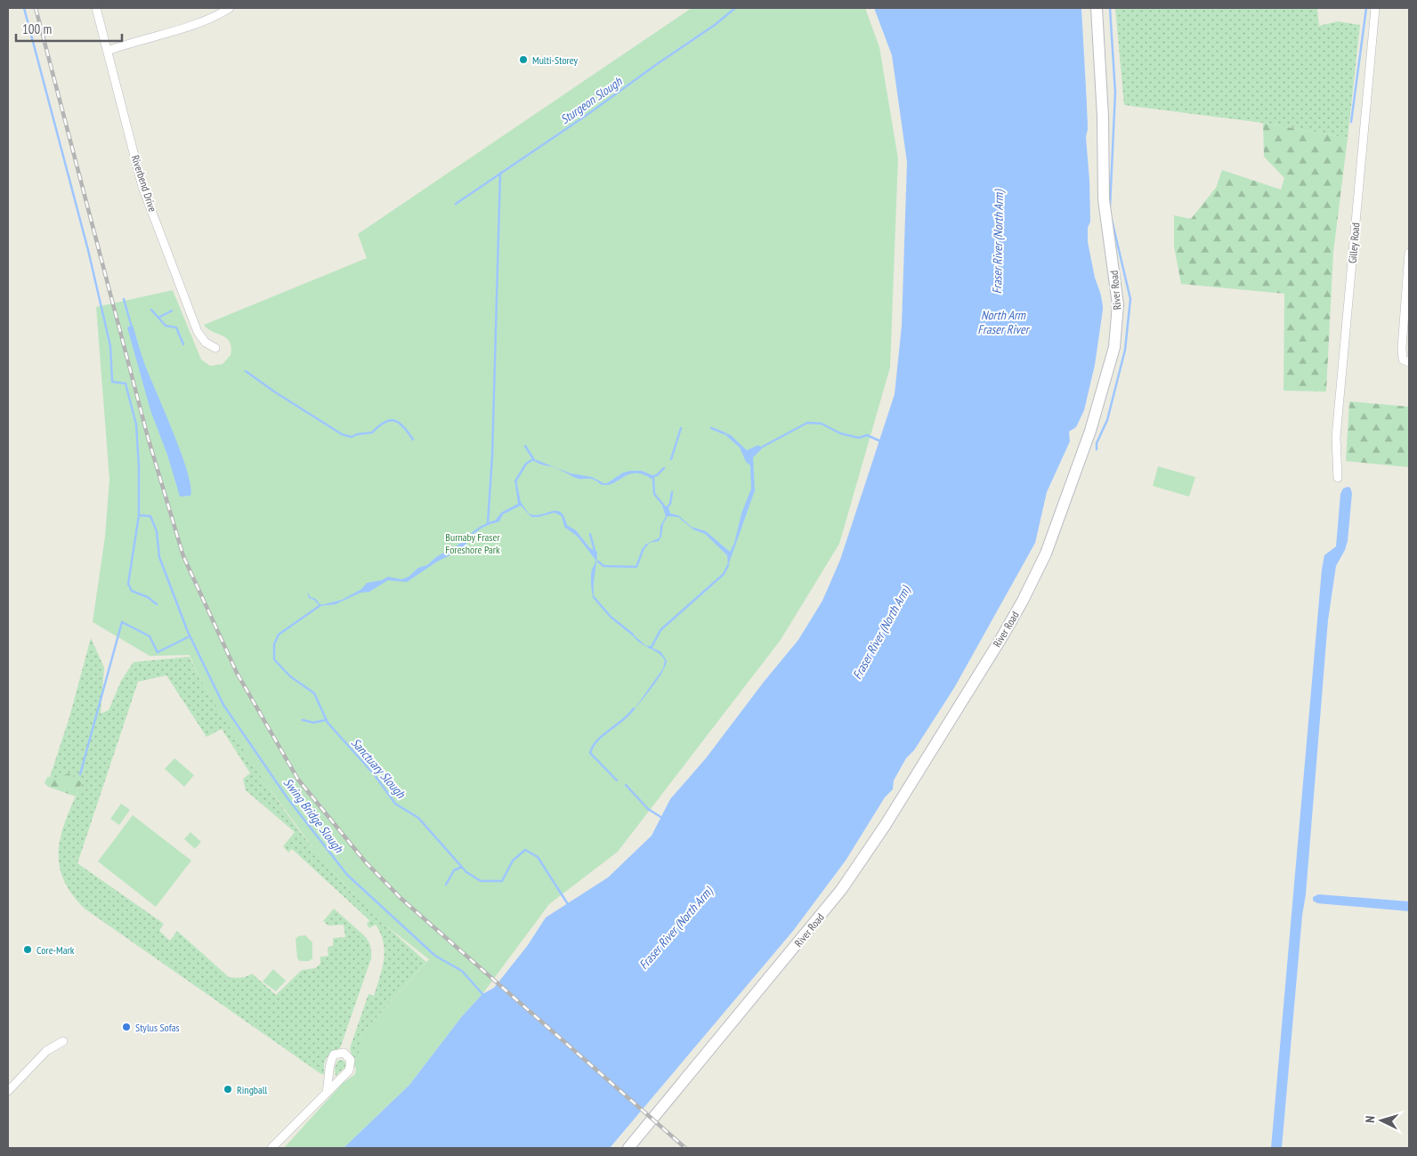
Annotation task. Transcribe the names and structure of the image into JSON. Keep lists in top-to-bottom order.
{
  "streets": {
    "street": ["Riverbend Drive", "Gilley Road", "River Road"]
  },
  "water": [
    "Sturgeon Slough",
    "Fraser River (North Arm)",
    "North Arm Fraser River",
    "Sanctuary Slough",
    "Swing Bridge Slough"
  ],
  "parks": ["Burnaby Fraser Foreshore Park"],
  "places": [
    "Multi-Storey",
    "Core-Mark",
    "Stylus Sofas",
    "Ringball"
  ],
  "scale_bar": "100 m",
  "north": "left"
}
